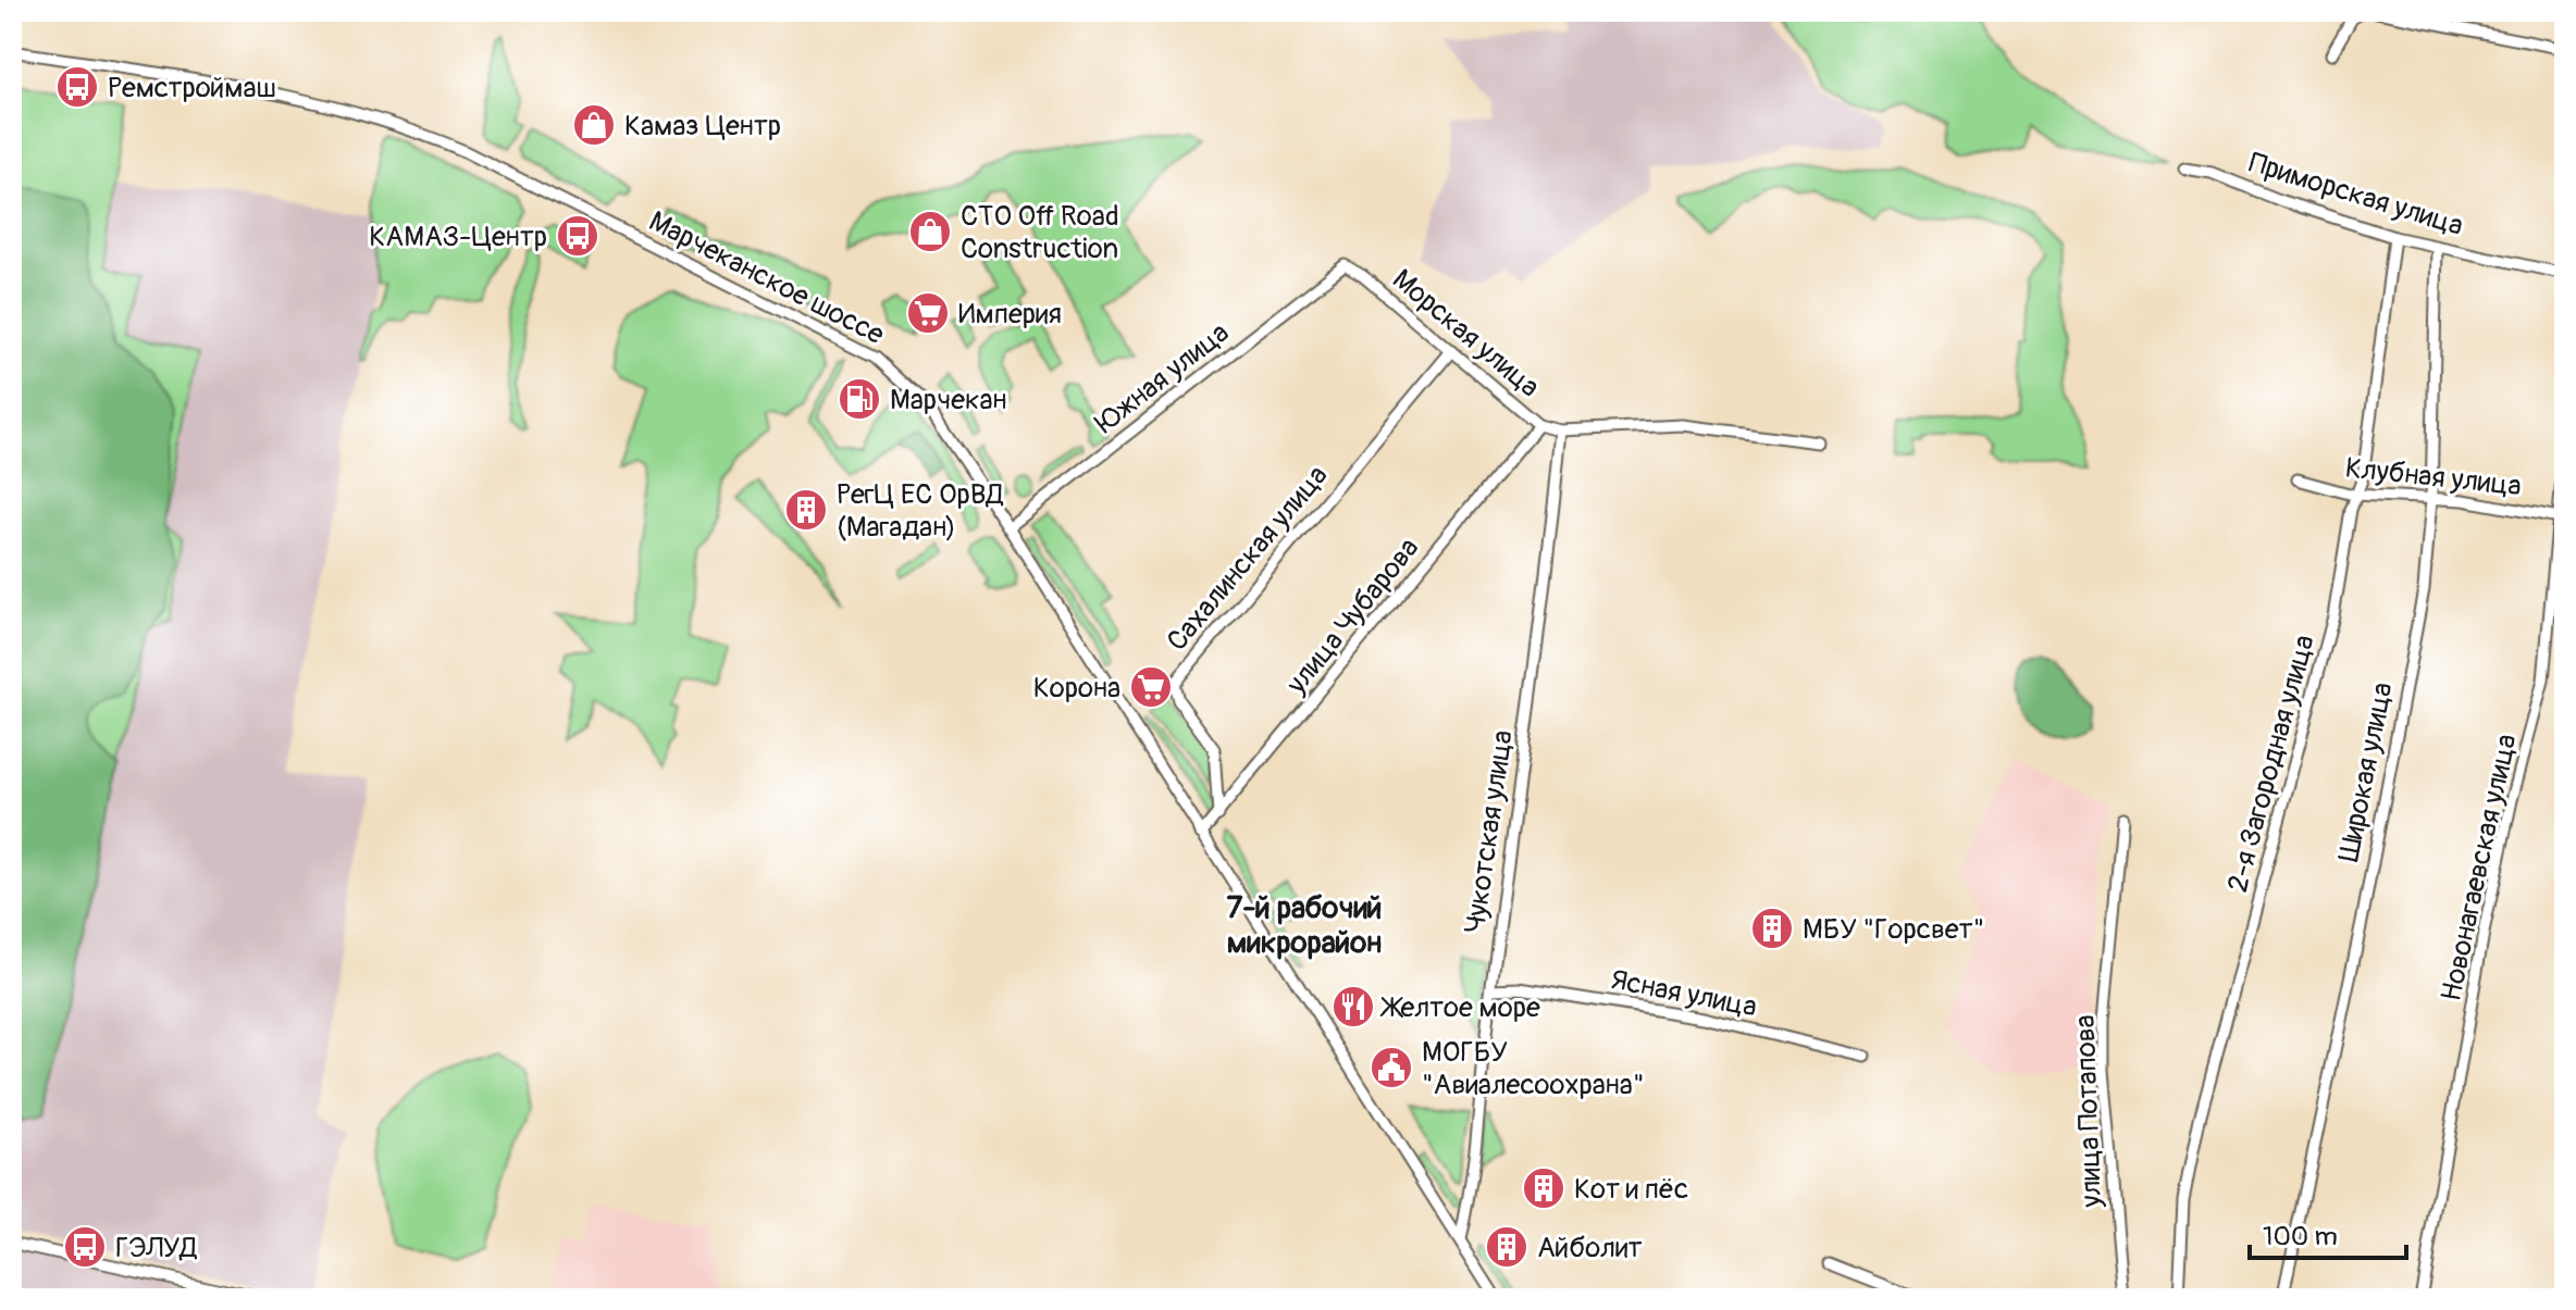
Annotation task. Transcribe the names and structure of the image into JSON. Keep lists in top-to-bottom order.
{
  "streets": {
    "street": [
      "Приморская улица",
      "Марчеканское шоссе",
      "Морская улица",
      "Южная улица",
      "Клубная улица",
      "Сахалинская улица",
      "улица Чубарова",
      "2-я Загородная улица",
      "Широкая улица",
      "Чукотская улица",
      "Новонагаевская улица",
      "Ясная улица",
      "улица Потапова"
    ]
  },
  "crossings": [
    ["Приморская улица", "2-я Загородная улица"],
    ["Приморская улица", "Широкая улица"],
    ["Марчеканское шоссе", "Южная улица"],
    ["Марчеканское шоссе", "улица Чубарова"],
    ["Марчеканское шоссе", "Чукотская улица"],
    ["Морская улица", "Южная улица"],
    ["Морская улица", "Сахалинская улица"],
    ["Морская улица", "улица Чубарова"],
    ["Морская улица", "Чукотская улица"],
    ["Клубная улица", "2-я Загородная улица"],
    ["Клубная улица", "Широкая улица"],
    ["Клубная улица", "Новонагаевская улица"],
    ["Сахалинская улица", "улица Чубарова"],
    ["Чукотская улица", "Ясная улица"]
  ],
  "districts": ["7-й рабочий микрорайон"],
  "places": {
    "bus stop": ["Ремстроймаш", "КАМАЗ-Центр", "ГЭЛУД"],
    "shop": ["Камаз Центр", "СТО Off Road Construction"],
    "supermarket": ["Империя", "Корона"],
    "fuel station": ["Марчекан"],
    "building": [
      "РегЦ ЕС ОрВД (Магадан)",
      "МБУ \"Горсвет\"",
      "Кот и пёс",
      "Айболит"
    ],
    "restaurant": ["Желтое море"],
    "public building": ["МОГБУ \"Авиалесоохрана\""]
  },
  "scale_bar": "100 m"
}
